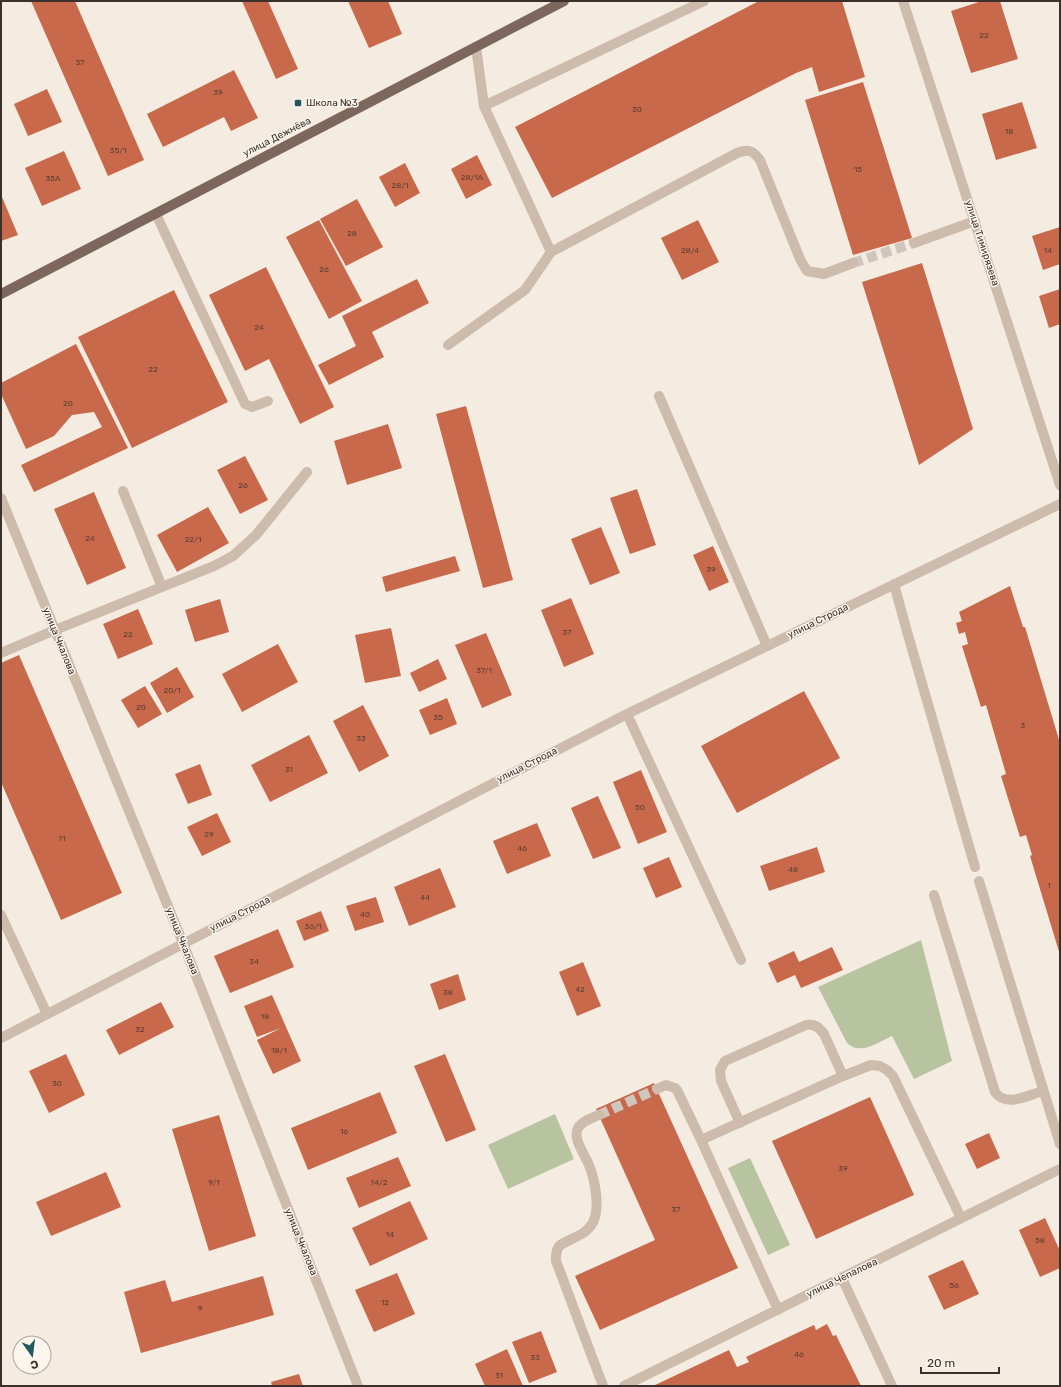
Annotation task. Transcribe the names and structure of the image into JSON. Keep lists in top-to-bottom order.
{
  "streets": {
    "main road": ["улица Дежнёва"],
    "street": [
      "улица Тимирязева",
      "улица Строда",
      "улица Чкалова",
      "улица Чепалова"
    ]
  },
  "crossings": [
    ["улица Строда", "улица Чкалова"]
  ],
  "places": {
    "transit": ["Школа №3"]
  },
  "house_numbers": [
    "22",
    "37",
    "39",
    "30",
    "18",
    "35/1",
    "15",
    "28/1А",
    "35А",
    "28/1",
    "28",
    "28/4",
    "14",
    "26",
    "24",
    "22",
    "20",
    "26",
    "24",
    "22/1",
    "39",
    "37",
    "22",
    "37/1",
    "20/1",
    "20",
    "35",
    "3",
    "33",
    "31",
    "50",
    "29",
    "11",
    "46",
    "48",
    "1",
    "44",
    "40",
    "36/1",
    "34",
    "42",
    "38",
    "18",
    "32",
    "18/1",
    "30",
    "16",
    "39",
    "9/1",
    "14/2",
    "37",
    "14",
    "58",
    "56",
    "12",
    "9",
    "46",
    "33",
    "31"
  ],
  "scale_bar": "20 m",
  "north": "bottom"
}
